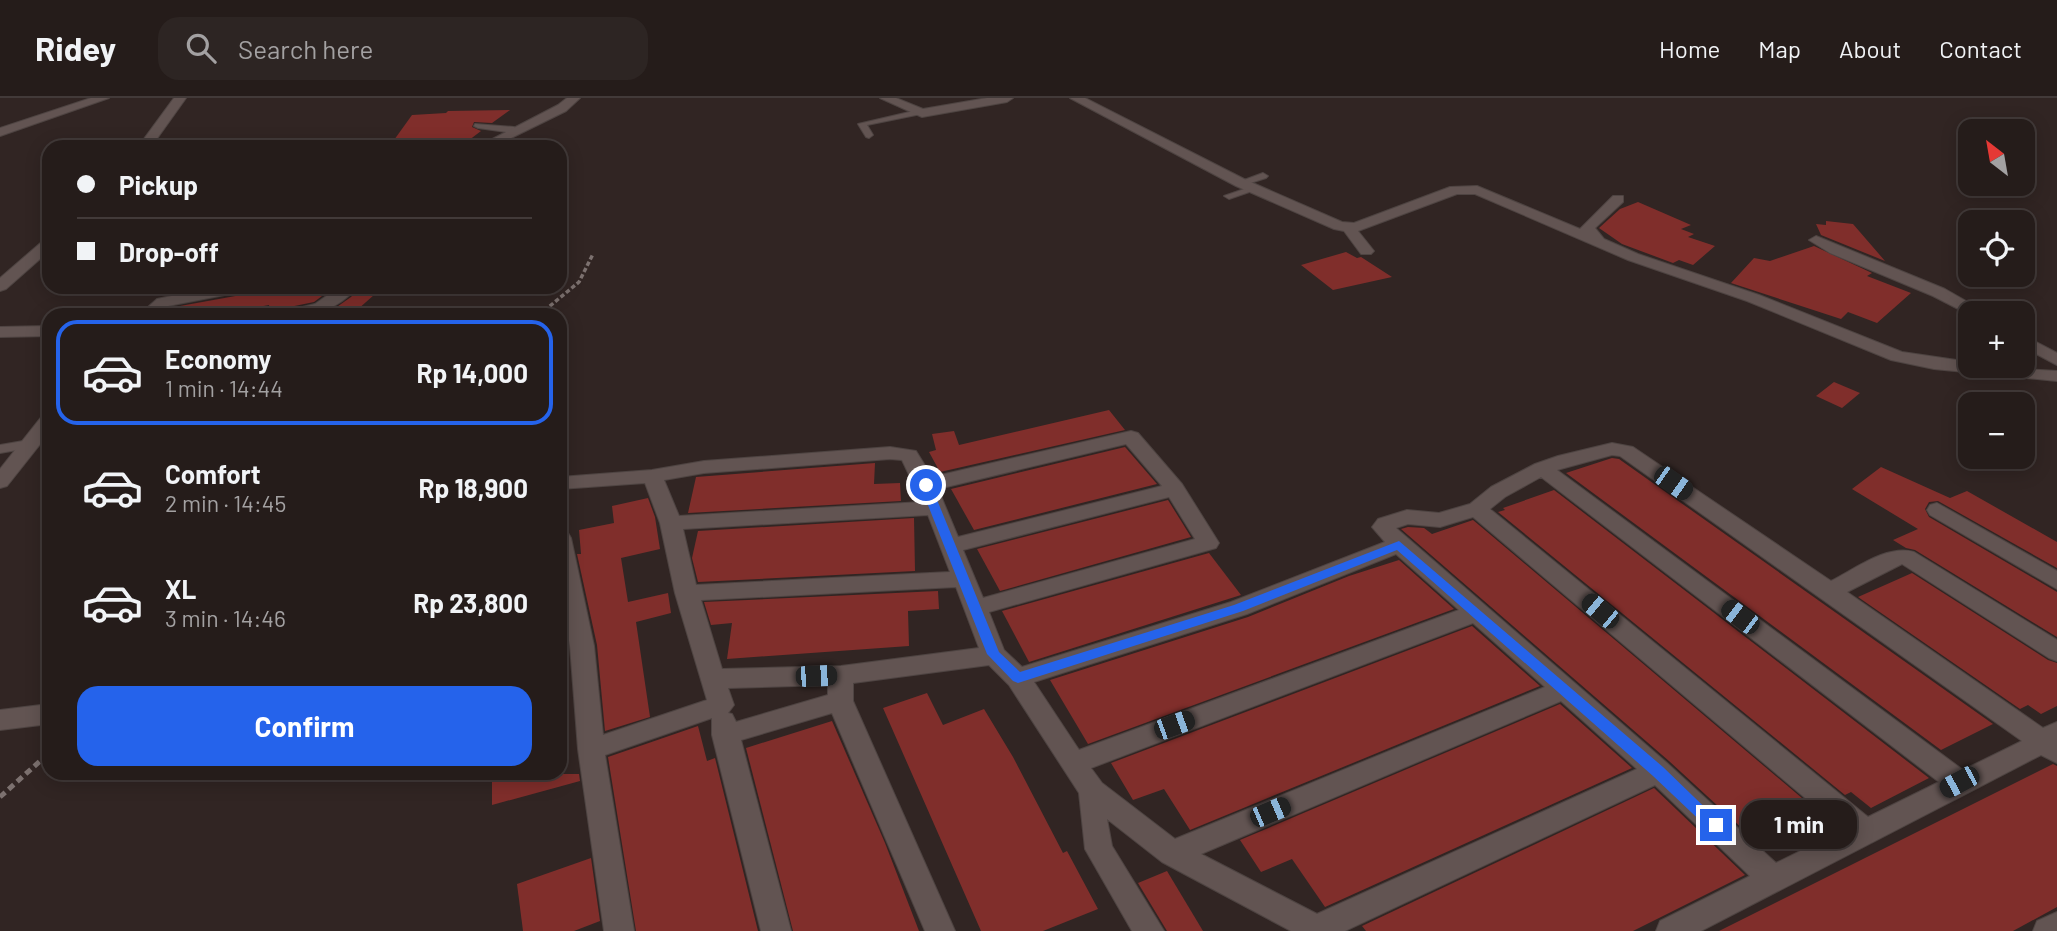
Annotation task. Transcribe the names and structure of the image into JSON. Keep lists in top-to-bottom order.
{
  "north": "top left",
  "page": {
    "header": "Ridey",
    "search": "Search here",
    "nav": [
      "Home",
      "Map",
      "About",
      "Contact"
    ],
    "map_buttons": ["+", "−"],
    "banner": ["Pickup", "Drop-off"],
    "list": [
      {
        "name": "Economy",
        "note": "1 min · 14:44",
        "value": "Rp 14,000"
      },
      {
        "name": "Comfort",
        "note": "2 min · 14:45",
        "value": "Rp 18,900"
      },
      {
        "name": "XL",
        "note": "3 min · 14:46",
        "value": "Rp 23,800"
      }
    ],
    "buttons": "Confirm",
    "bubble": "1 min"
  }
}
